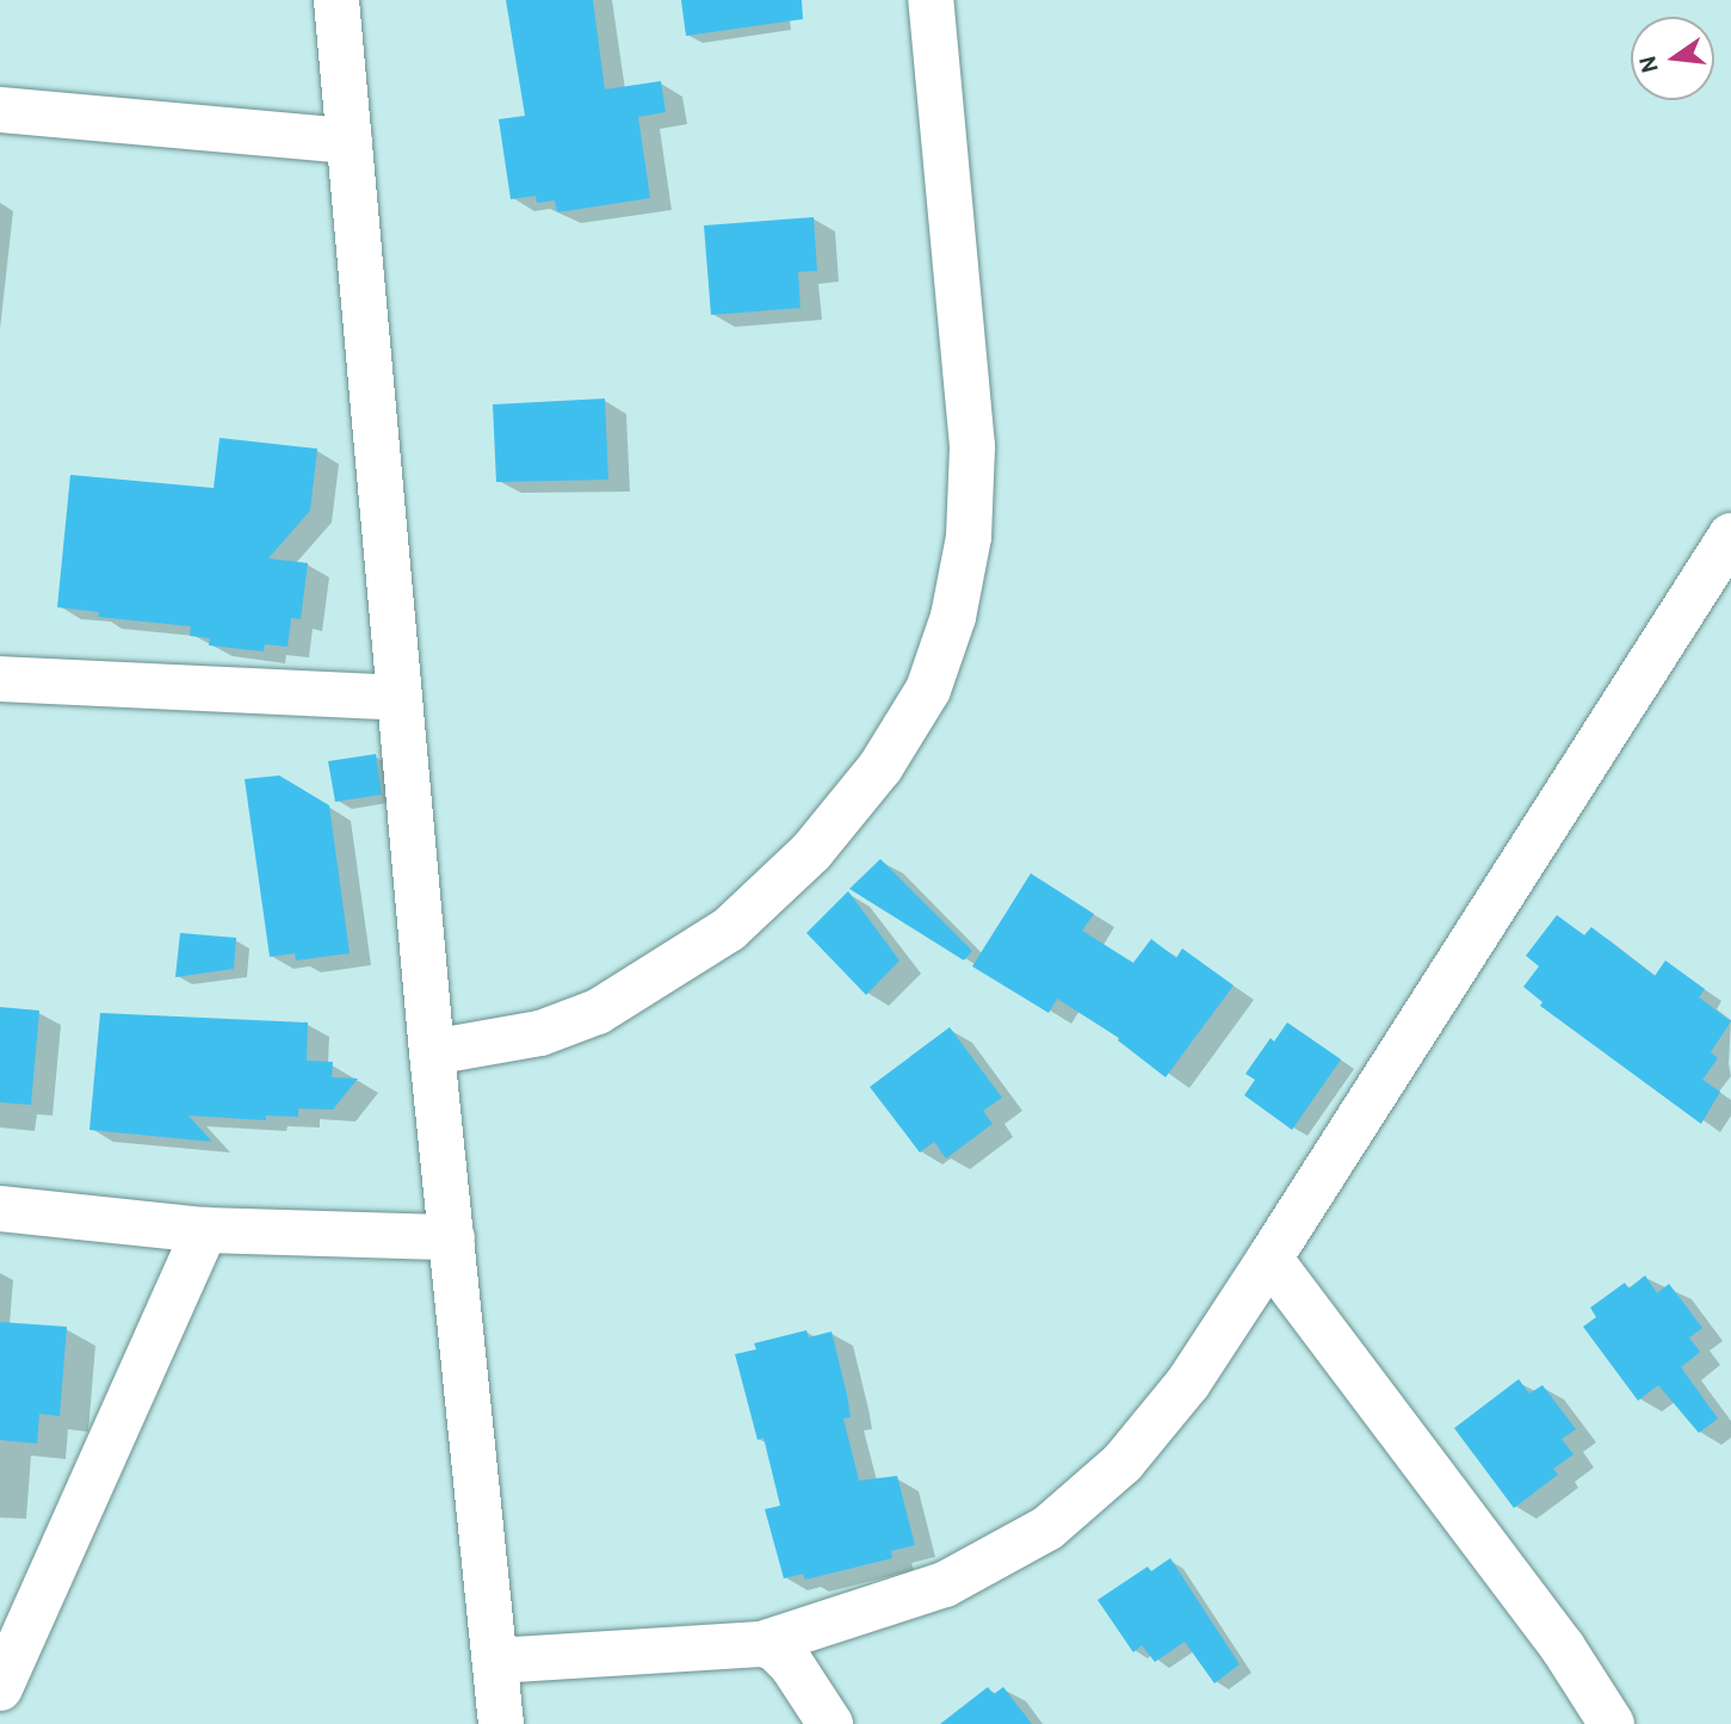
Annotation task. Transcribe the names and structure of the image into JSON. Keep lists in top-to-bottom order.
{
  "north": "left"
}
